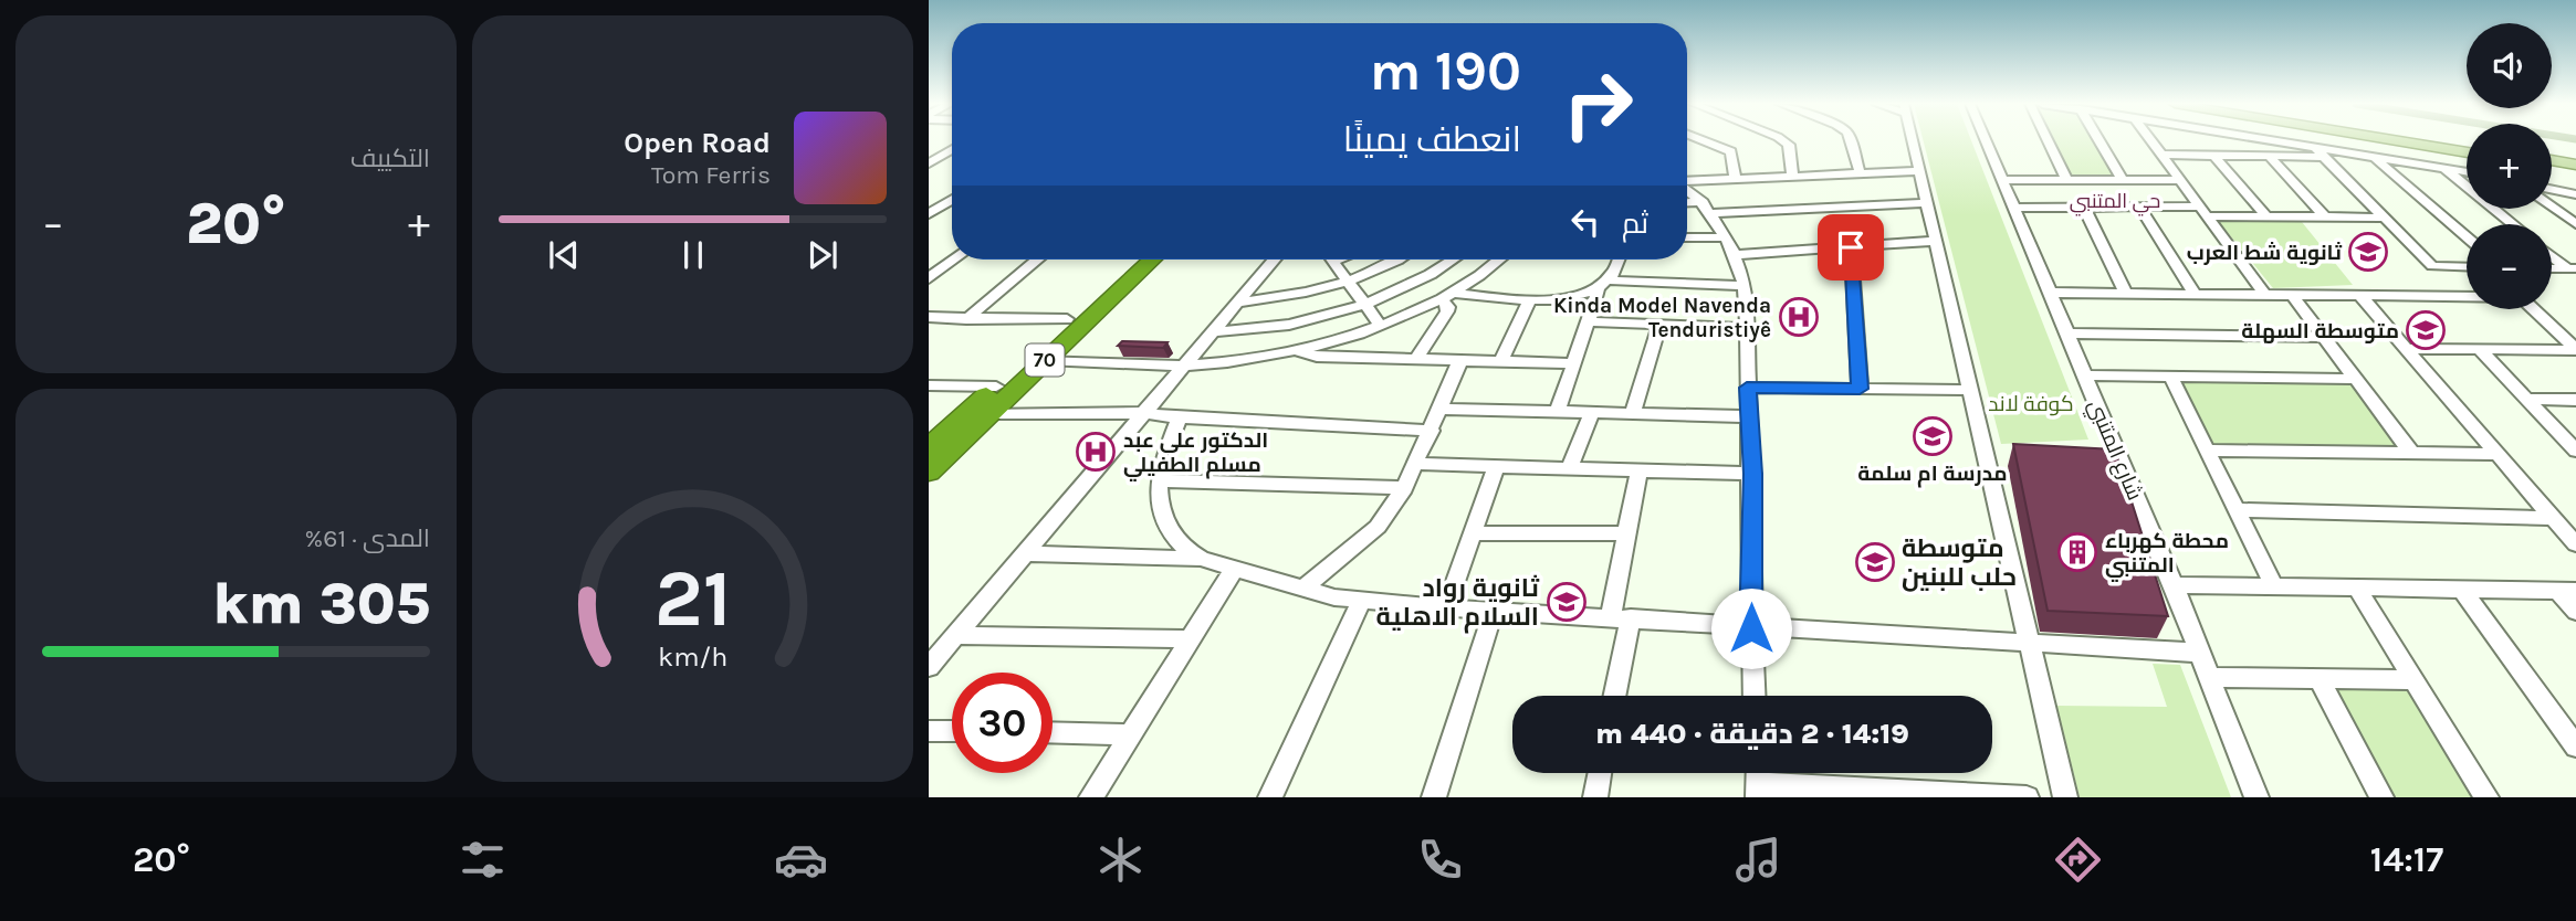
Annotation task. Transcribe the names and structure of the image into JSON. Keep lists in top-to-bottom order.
{
  "streets": {
    "highway": ["70"],
    "street": ["شارع المتنبي"]
  },
  "districts": ["حي المتنبي"],
  "parks": ["كوفة لاند"],
  "places": {
    "school or university": [
      "ثانوية شط العرب",
      "متوسطة السهلة",
      "مدرسة ام سلمة",
      "متوسطة حلب للبنين",
      "ثانوية رواد السلام الاهلية"
    ],
    "hospital": ["Kinda Model Navenda Tenduristiyê", "الدكتور علي عبد مسلم الطفيلي"],
    "building": ["محطة كهرباء المتنبي"]
  },
  "page": {
    "tile": [
      "التكييف",
      ["المدى · 61%", "305 km"]
    ],
    "map_buttons": ["+", "−"],
    "turn": ["190 m", "انعطف يمينًا"],
    "song": ["Open Road", "Tom Ferris"],
    "then": "ثم",
    "heat": ["−", "20°", "+"],
    "limit": "30",
    "trip": "14:19 · 2 دقيقة · 440 m",
    "tabs": ["14:17", "20°"],
    "gauge": ["21", "km/h"]
  }
}
